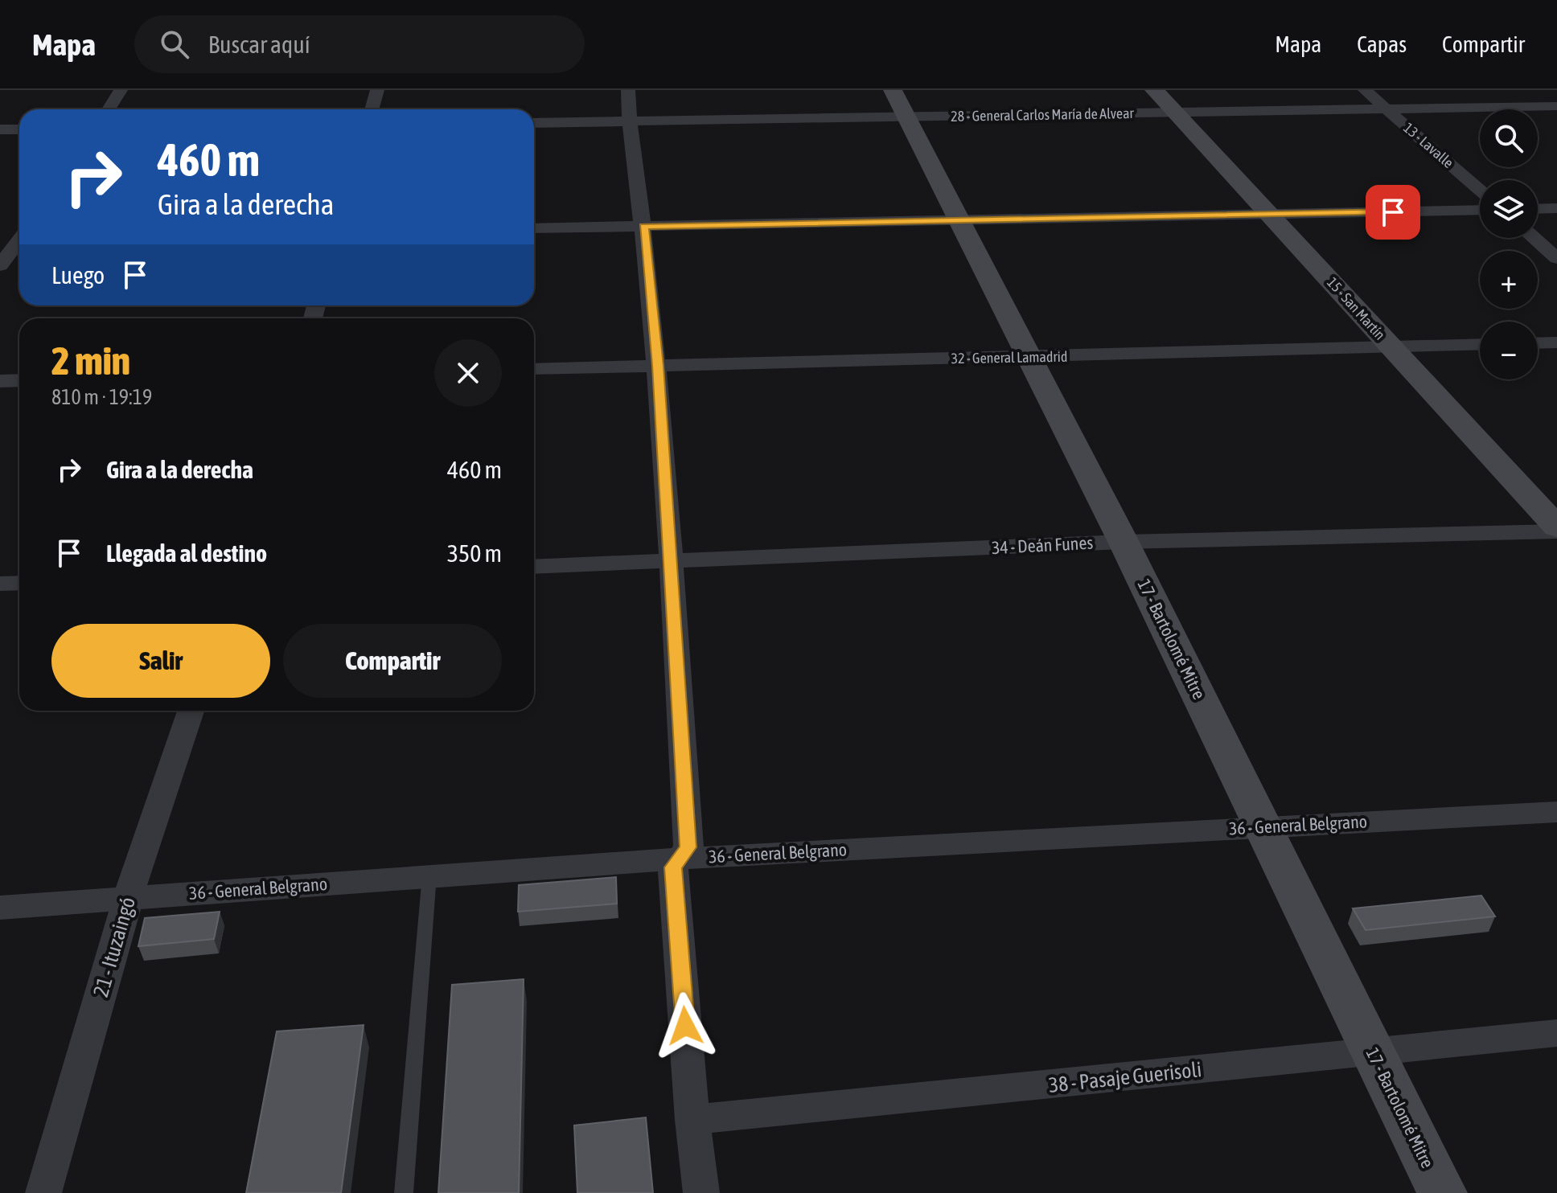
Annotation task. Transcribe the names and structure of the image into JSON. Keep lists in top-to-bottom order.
{
  "streets": {
    "street": [
      "28 - General Carlos María de Alvear",
      "13 - Lavalle",
      "15 - San Martín",
      "32 - General Lamadrid",
      "34 - Deán Funes",
      "17 - Bartolomé Mitre",
      "36 - General Belgrano",
      "21 - Ituzaingó",
      "38 - Pasaje Guerisoli"
    ]
  },
  "crossings": [
    ["28 - General Carlos María de Alvear", "13 - Lavalle"],
    ["28 - General Carlos María de Alvear", "15 - San Martín"],
    ["28 - General Carlos María de Alvear", "17 - Bartolomé Mitre"],
    ["15 - San Martín", "32 - General Lamadrid"],
    ["15 - San Martín", "34 - Deán Funes"],
    ["32 - General Lamadrid", "17 - Bartolomé Mitre"],
    ["34 - Deán Funes", "17 - Bartolomé Mitre"],
    ["17 - Bartolomé Mitre", "36 - General Belgrano"],
    ["17 - Bartolomé Mitre", "38 - Pasaje Guerisoli"],
    ["36 - General Belgrano", "21 - Ituzaingó"]
  ],
  "page": {
    "header": "Mapa",
    "search": "Buscar aquí",
    "nav": ["Mapa", "Capas", "Compartir"],
    "map_buttons": ["+", "−"],
    "turn": ["460 m", "Gira a la derecha"],
    "then": "Luego",
    "heading": ["2 min", "810 m · 19:19"],
    "list": [
      {
        "name": "Gira a la derecha",
        "value": "460 m"
      },
      {
        "name": "Llegada al destino",
        "value": "350 m"
      }
    ],
    "buttons": ["Salir", "Compartir"]
  }
}
